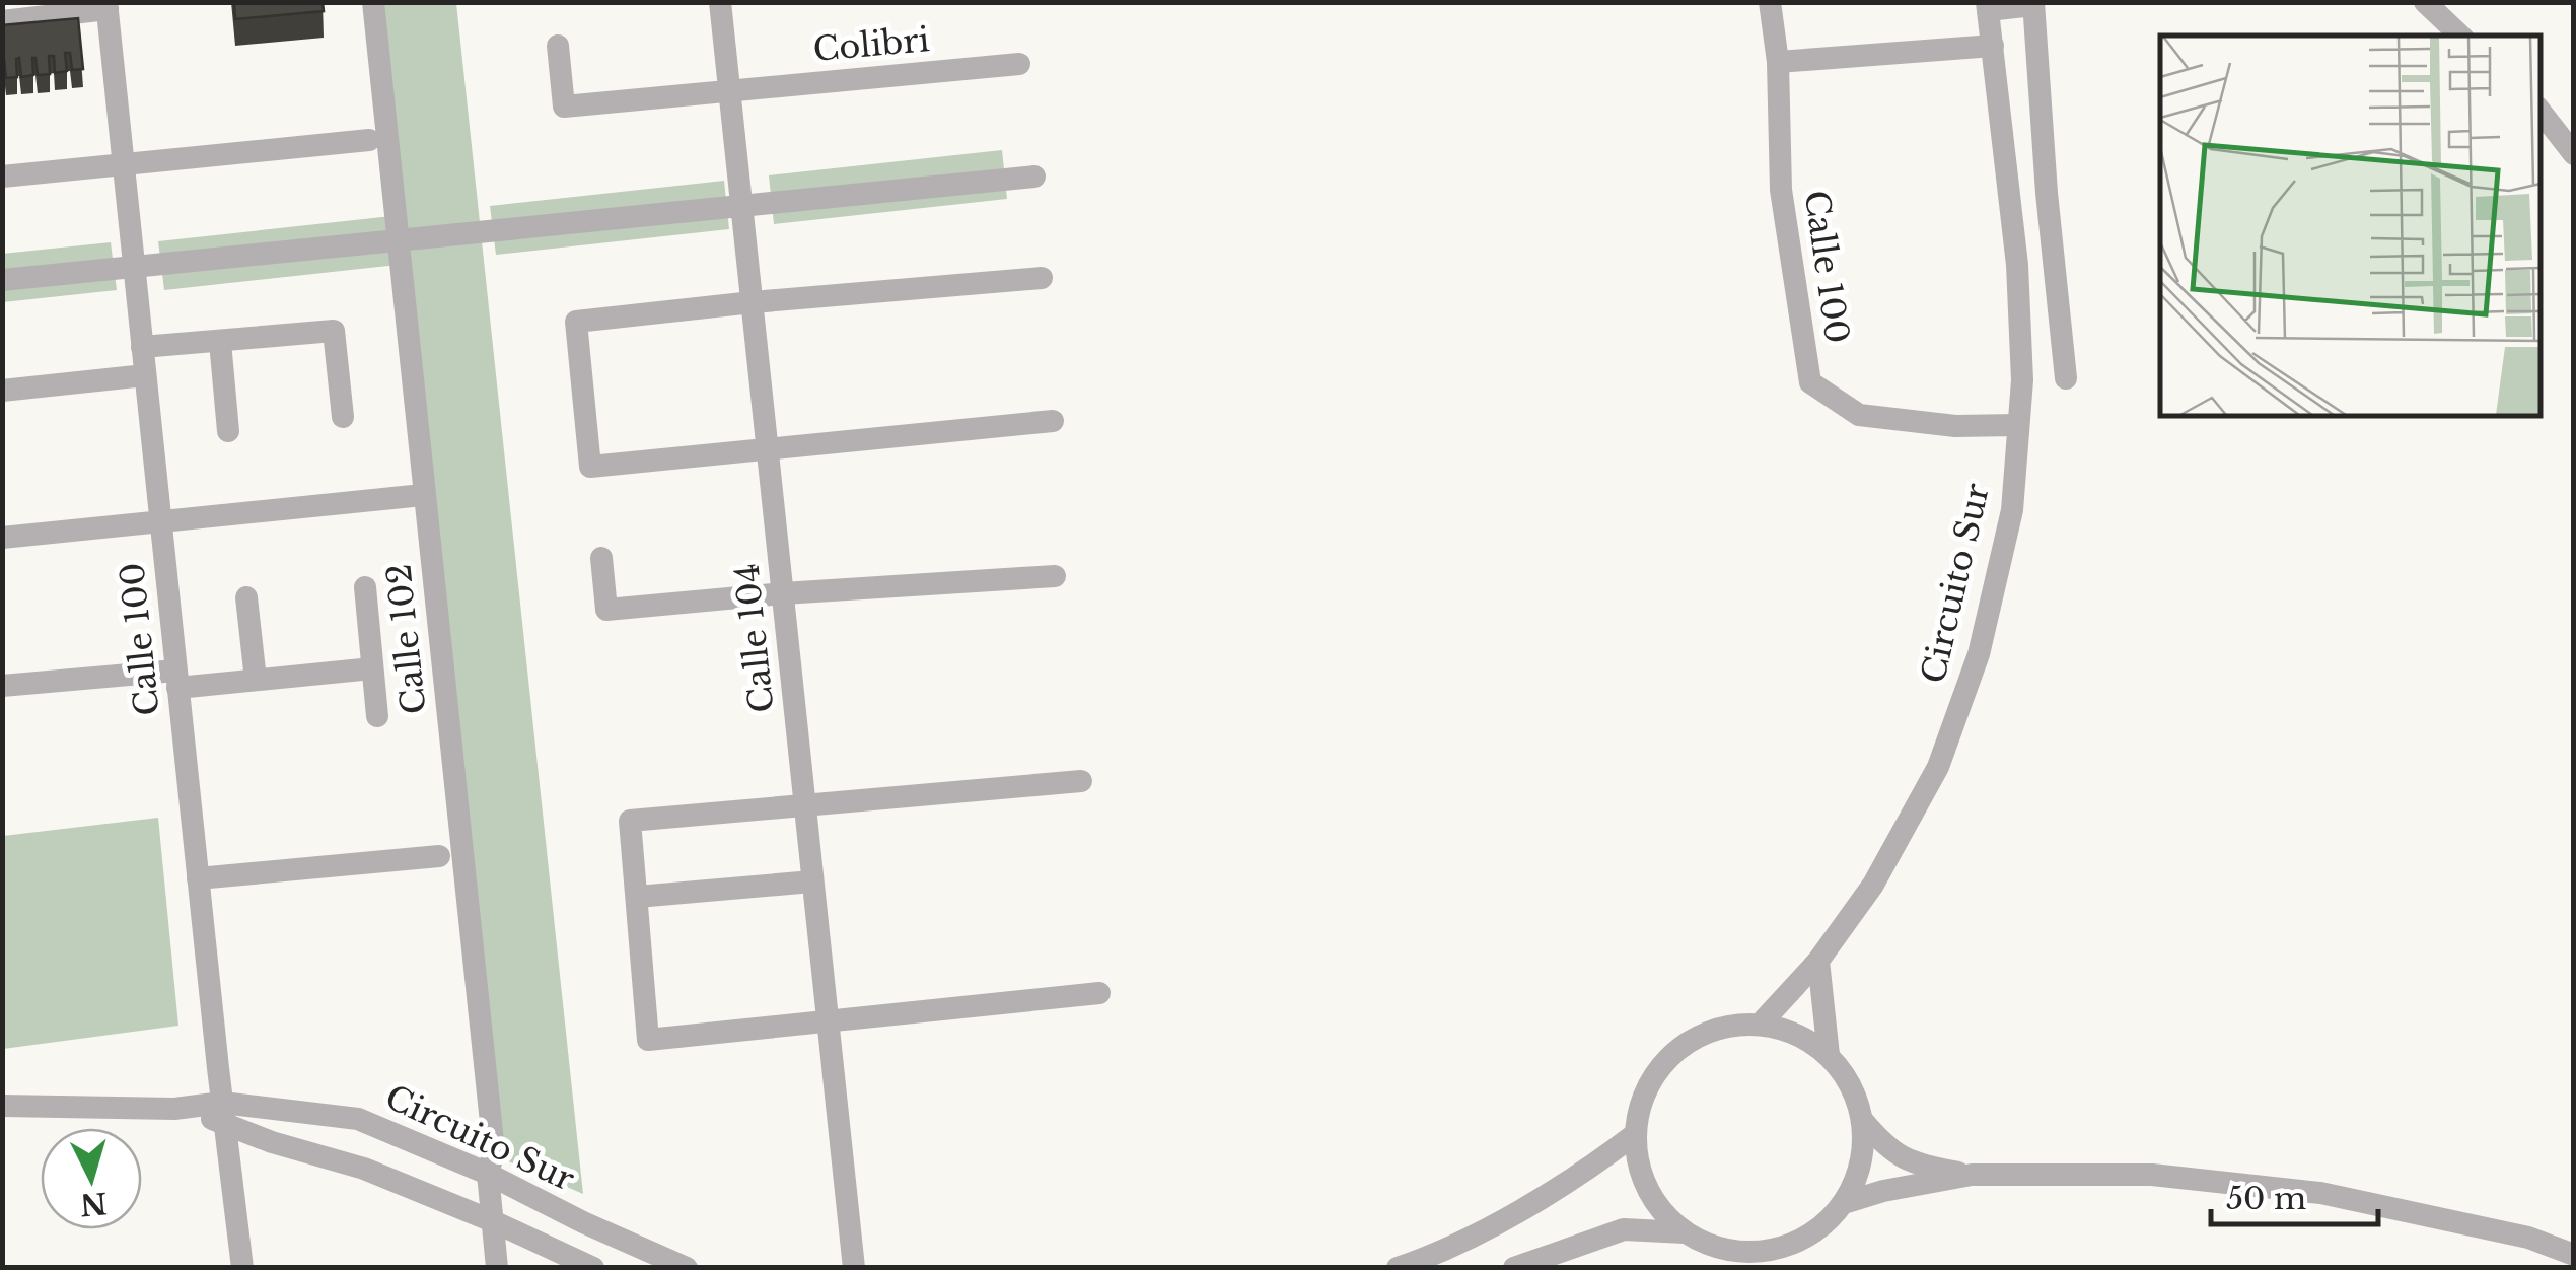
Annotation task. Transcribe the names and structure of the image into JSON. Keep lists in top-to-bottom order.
{
  "streets": {
    "street": [
      "Colibri",
      "Calle 100",
      "Circuito Sur",
      "Calle 104",
      "Calle 102"
    ]
  },
  "crossings": [
    ["Colibri", "Calle 104"],
    ["Calle 100", "Circuito Sur"],
    ["Circuito Sur", "Calle 102"]
  ],
  "scale_bar": "50 m",
  "north": "bottom"
}
